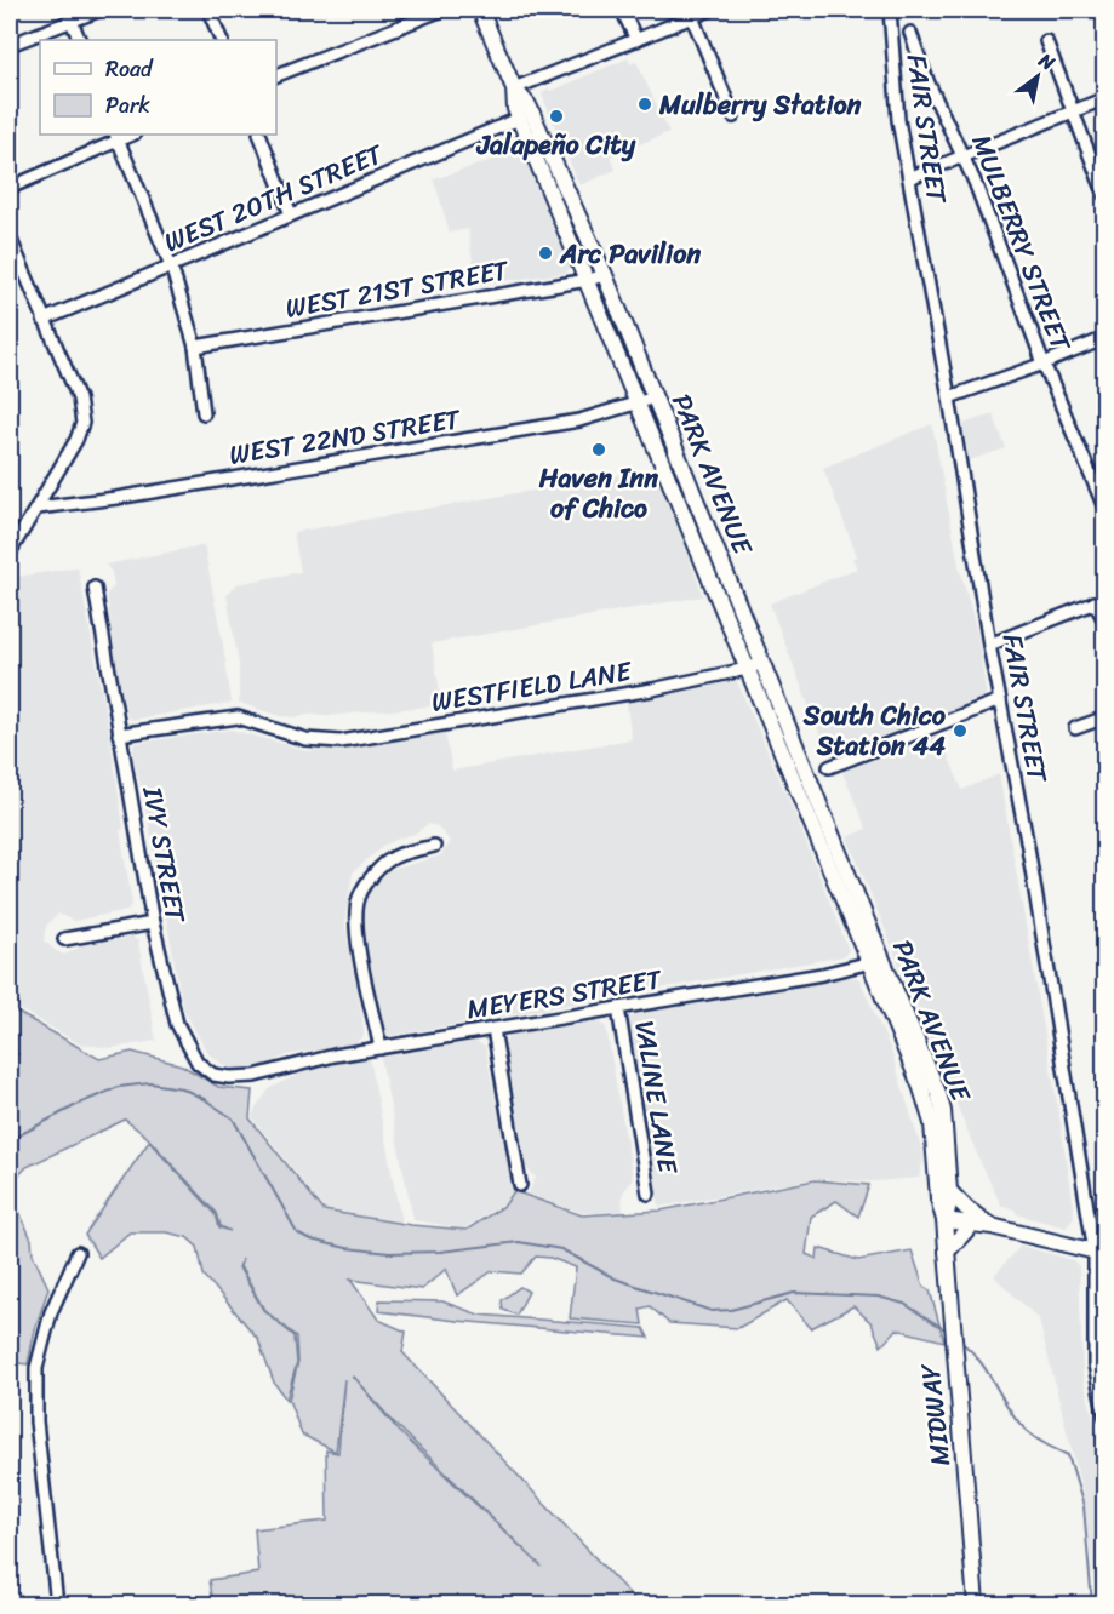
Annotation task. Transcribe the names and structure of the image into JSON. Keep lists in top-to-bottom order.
{
  "streets": {
    "main road": ["PARK AVENUE", "MIDWAY"],
    "street": [
      "FAIR STREET",
      "WEST 20TH STREET",
      "MULBERRY STREET",
      "WEST 21ST STREET",
      "WEST 22ND STREET",
      "WESTFIELD LANE",
      "IVY STREET",
      "MEYERS STREET",
      "VALINE LANE"
    ]
  },
  "crossings": [
    ["WEST 20TH STREET", "PARK AVENUE"],
    ["WEST 21ST STREET", "PARK AVENUE"],
    ["WEST 22ND STREET", "PARK AVENUE"],
    ["PARK AVENUE", "WESTFIELD LANE"],
    ["PARK AVENUE", "MEYERS STREET"],
    ["PARK AVENUE", "MIDWAY"],
    ["WESTFIELD LANE", "IVY STREET"],
    ["IVY STREET", "MEYERS STREET"],
    ["MEYERS STREET", "VALINE LANE"]
  ],
  "places": [
    "Mulberry Station",
    "Jalapeño City",
    "Arc Pavilion",
    "Haven Inn of Chico",
    "South Chico Station 44"
  ],
  "legend": ["Road", "Park"],
  "north": "top right"
}
